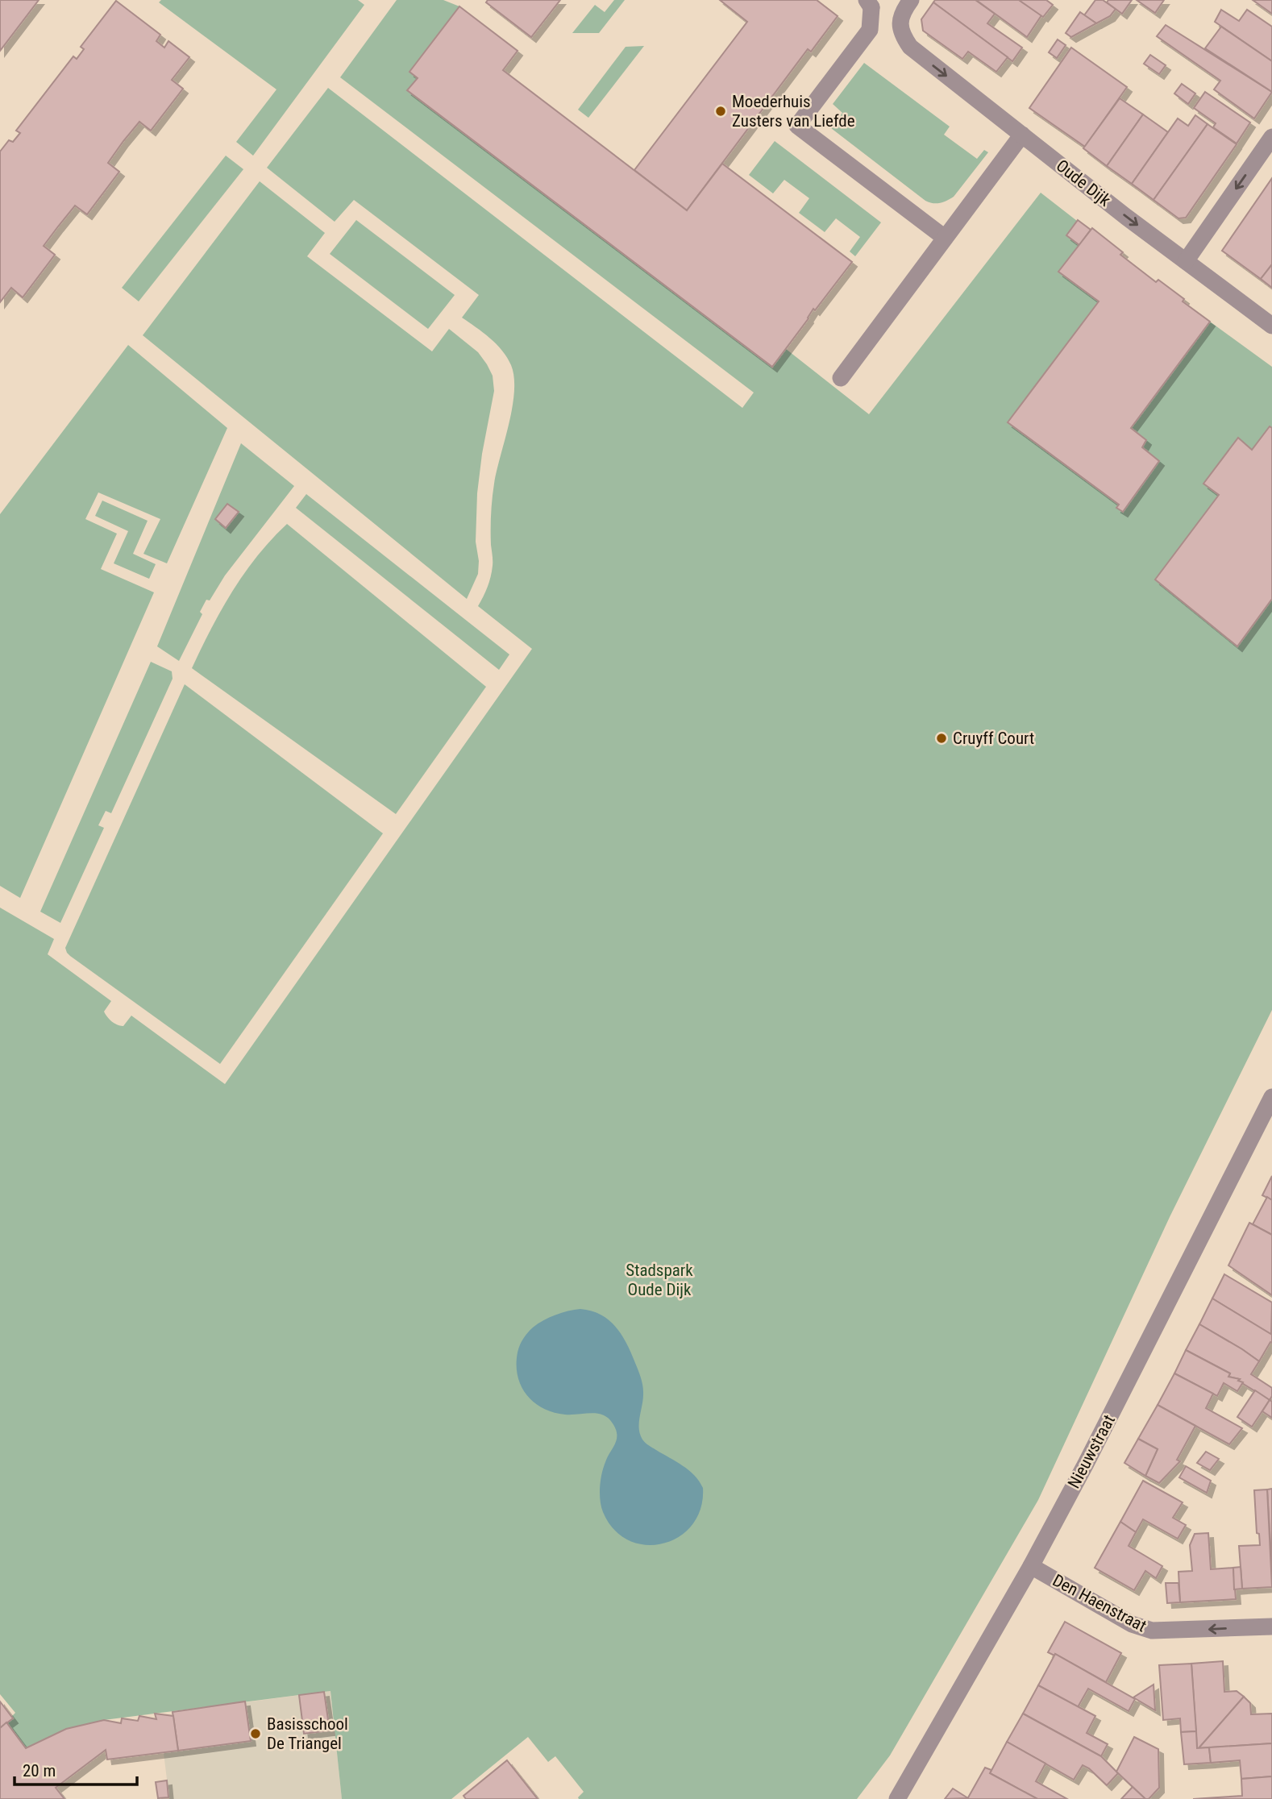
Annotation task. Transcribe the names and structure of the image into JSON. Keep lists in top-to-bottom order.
{
  "streets": {
    "street": ["Oude Dijk", "Nieuwstraat", "Den Haenstraat"]
  },
  "crossings": [
    ["Nieuwstraat", "Den Haenstraat"]
  ],
  "one_way": ["Oude Dijk", "Den Haenstraat"],
  "parks": ["Stadspark Oude Dijk"],
  "places": ["Moederhuis Zusters van Liefde", "Cruyff Court", "Basisschool De Triangel"],
  "scale_bar": "20 m"
}
